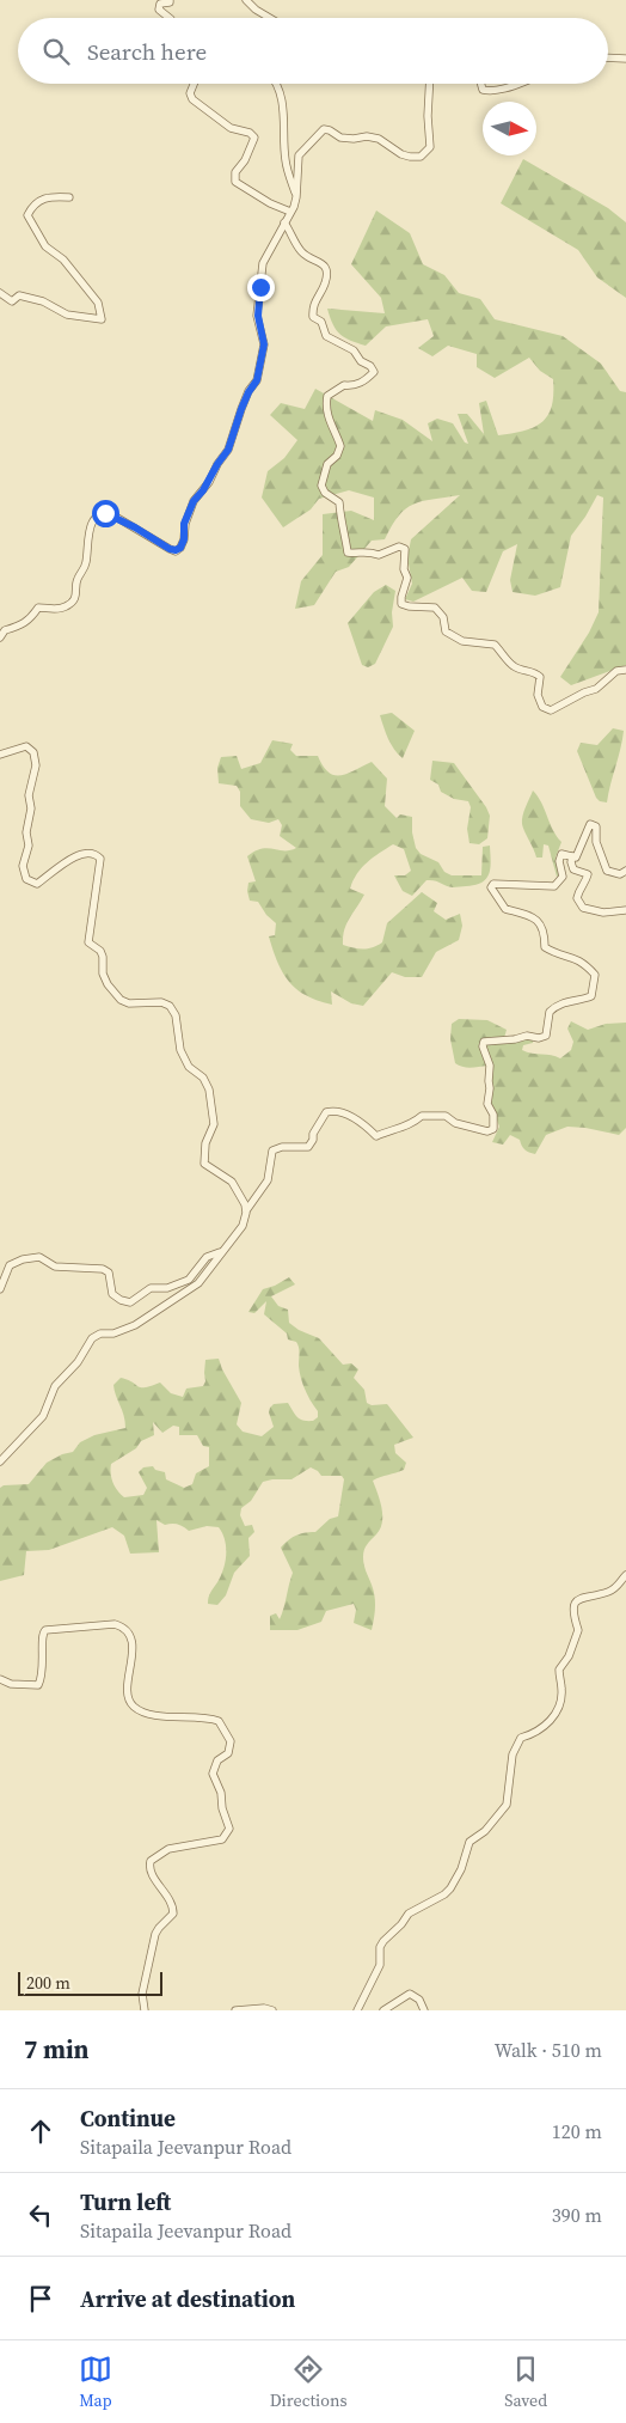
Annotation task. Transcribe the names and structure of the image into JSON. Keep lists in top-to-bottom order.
{
  "scale_bar": "200 m",
  "north": "right",
  "page": {
    "search": "Search here",
    "scale": "200 m",
    "heading": ["7 min", "Walk · 510 m"],
    "list": [
      ["Continue", "Sitapaila Jeevanpur Road", "120 m"],
      ["Turn left", "Sitapaila Jeevanpur Road", "390 m"],
      "Arrive at destination"
    ],
    "nav": ["Map", "Directions", "Saved"]
  }
}
